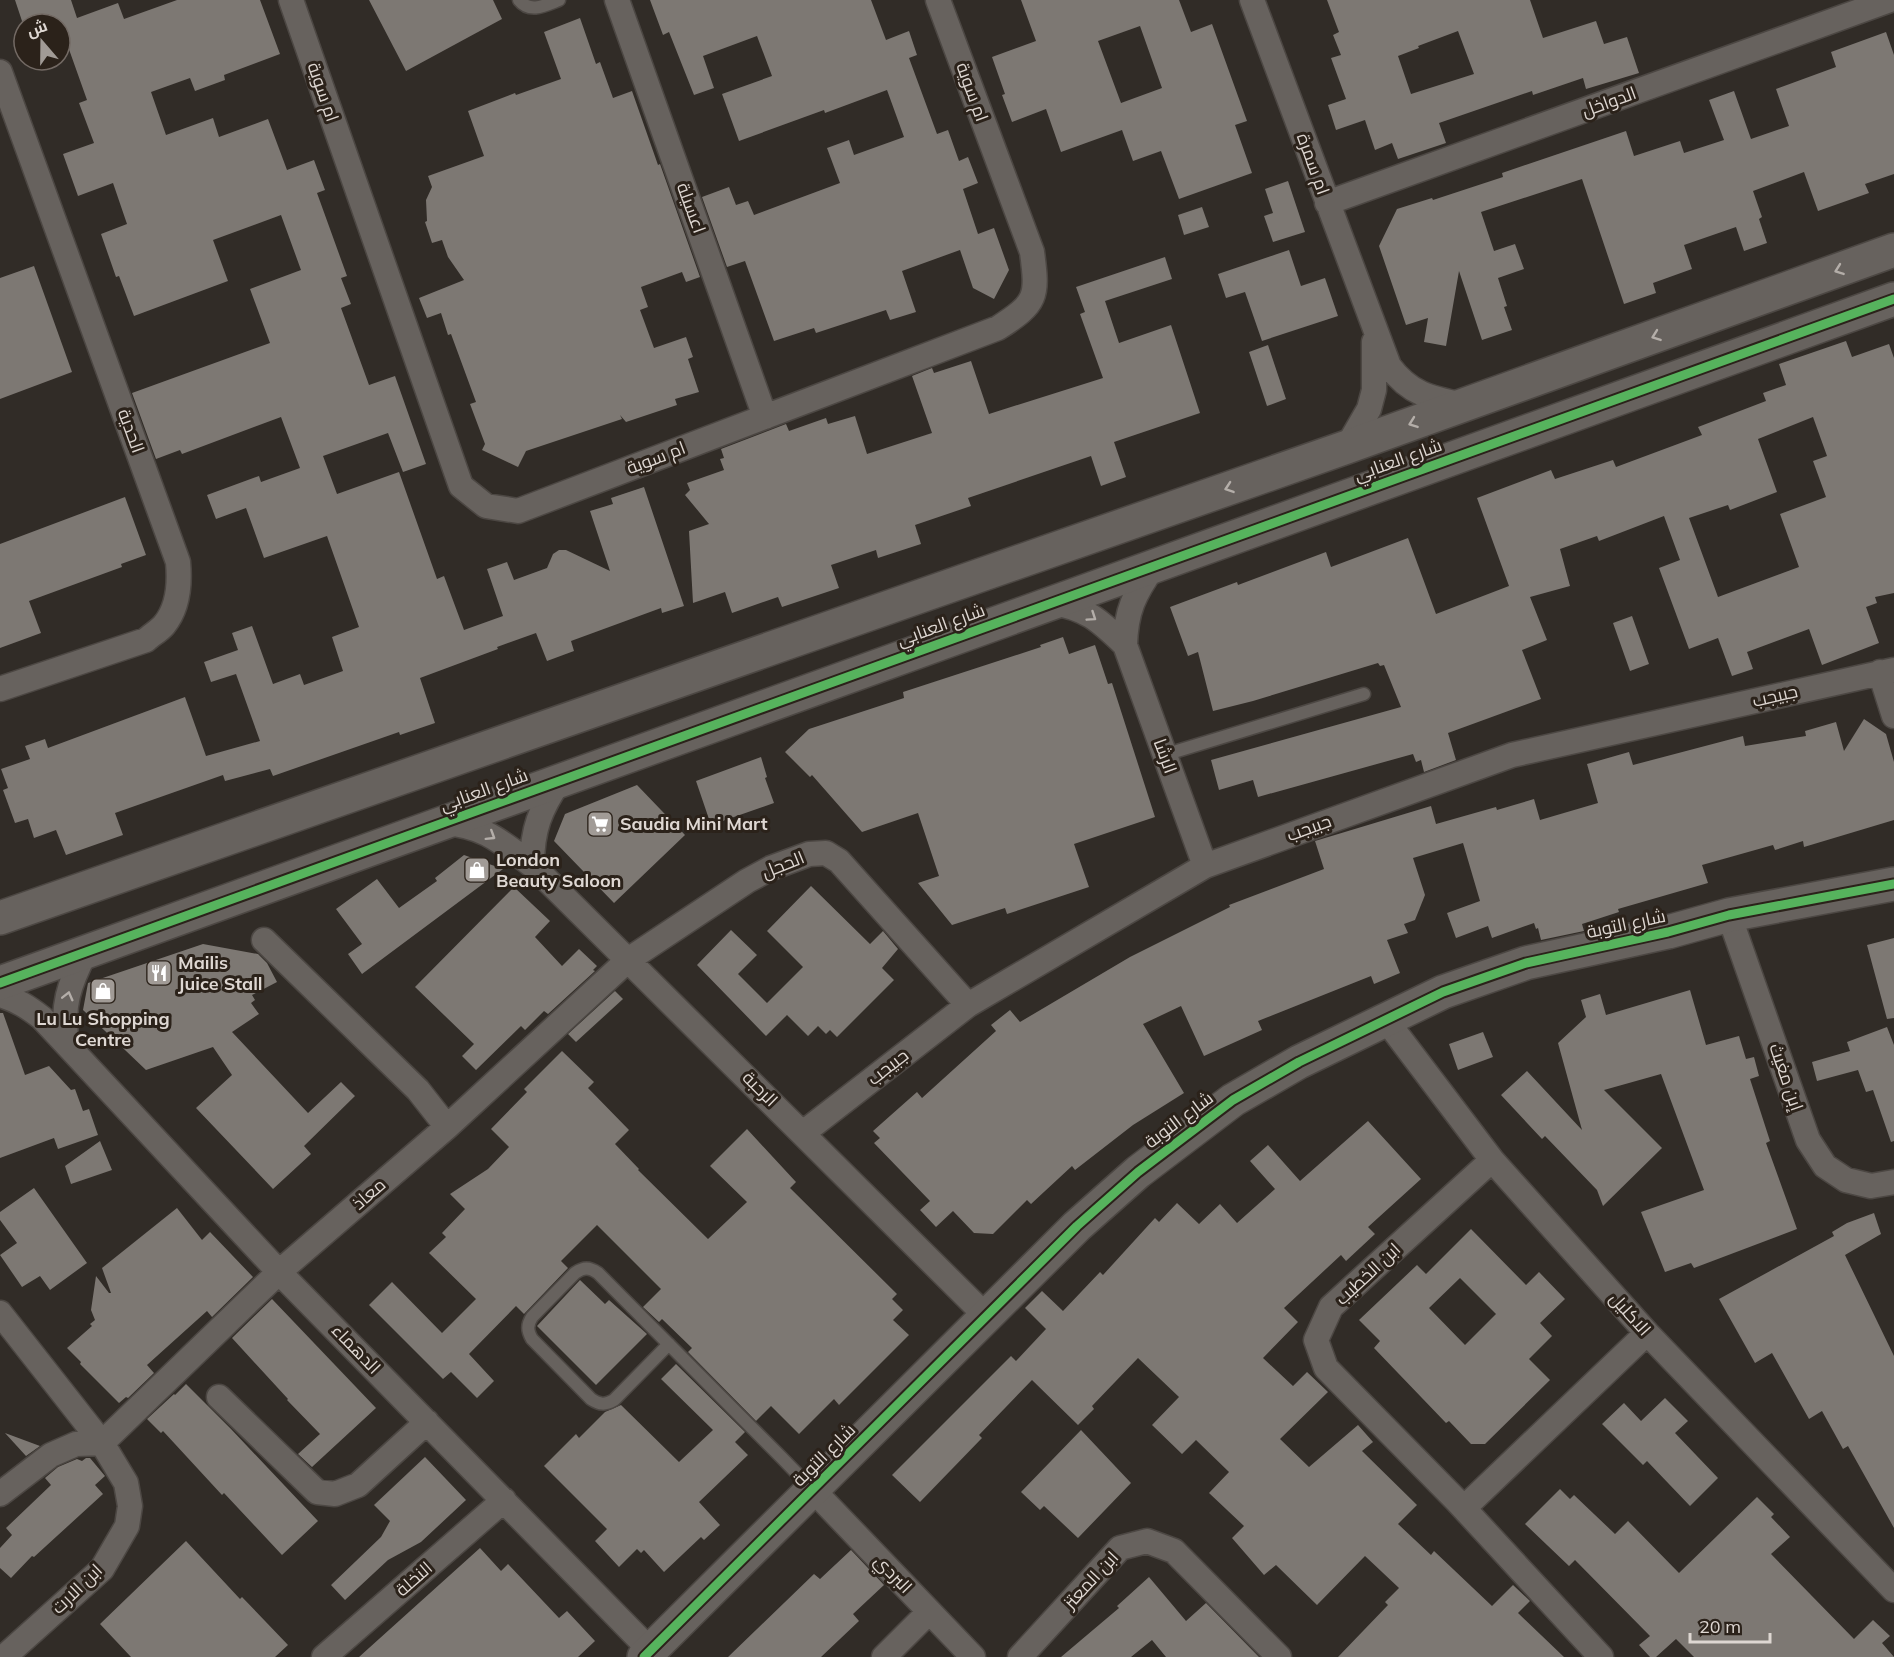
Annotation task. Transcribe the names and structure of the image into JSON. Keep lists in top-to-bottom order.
{
  "streets": {
    "street": [
      "ام سوية",
      "الدواخل",
      "ام سمرة",
      "اعسيلة",
      "الحدية",
      "شارع العنابي",
      "جبيجب",
      "الرشا",
      "الحجل",
      "شارع التوبة",
      "إبن مغيث",
      "الرحبة",
      "معاذ",
      "ابن الخطيب",
      "الاكليل",
      "الدهماء",
      "البردي",
      "النخلة",
      "ابن المعتز",
      "ابن الارت"
    ]
  },
  "crossings": [
    ["ام سوية", "اعسيلة"],
    ["الدواخل", "ام سمرة"],
    ["ام سمرة", "شارع العنابي"],
    ["شارع العنابي", "الرشا"],
    ["شارع العنابي", "الرحبة"],
    ["جبيجب", "الرشا"],
    ["جبيجب", "الحجل"],
    ["جبيجب", "الرحبة"],
    ["الحجل", "الرحبة"],
    ["الحجل", "معاذ"],
    ["شارع التوبة", "إبن مغيث"],
    ["شارع التوبة", "الرحبة"],
    ["شارع التوبة", "الاكليل"],
    ["شارع التوبة", "الدهماء"],
    ["شارع التوبة", "البردي"],
    ["الرحبة", "معاذ"],
    ["معاذ", "الدهماء"],
    ["معاذ", "ابن الارت"],
    ["ابن الخطيب", "الاكليل"],
    ["الدهماء", "النخلة"]
  ],
  "places": {
    "supermarket": ["Saudia Mini Mart"],
    "shop": ["London Beauty Saloon", "Lu Lu Shopping Centre"],
    "restaurant": ["Mailis Juice Stall"]
  },
  "scale_bar": "20 m",
  "north": "top"
}
